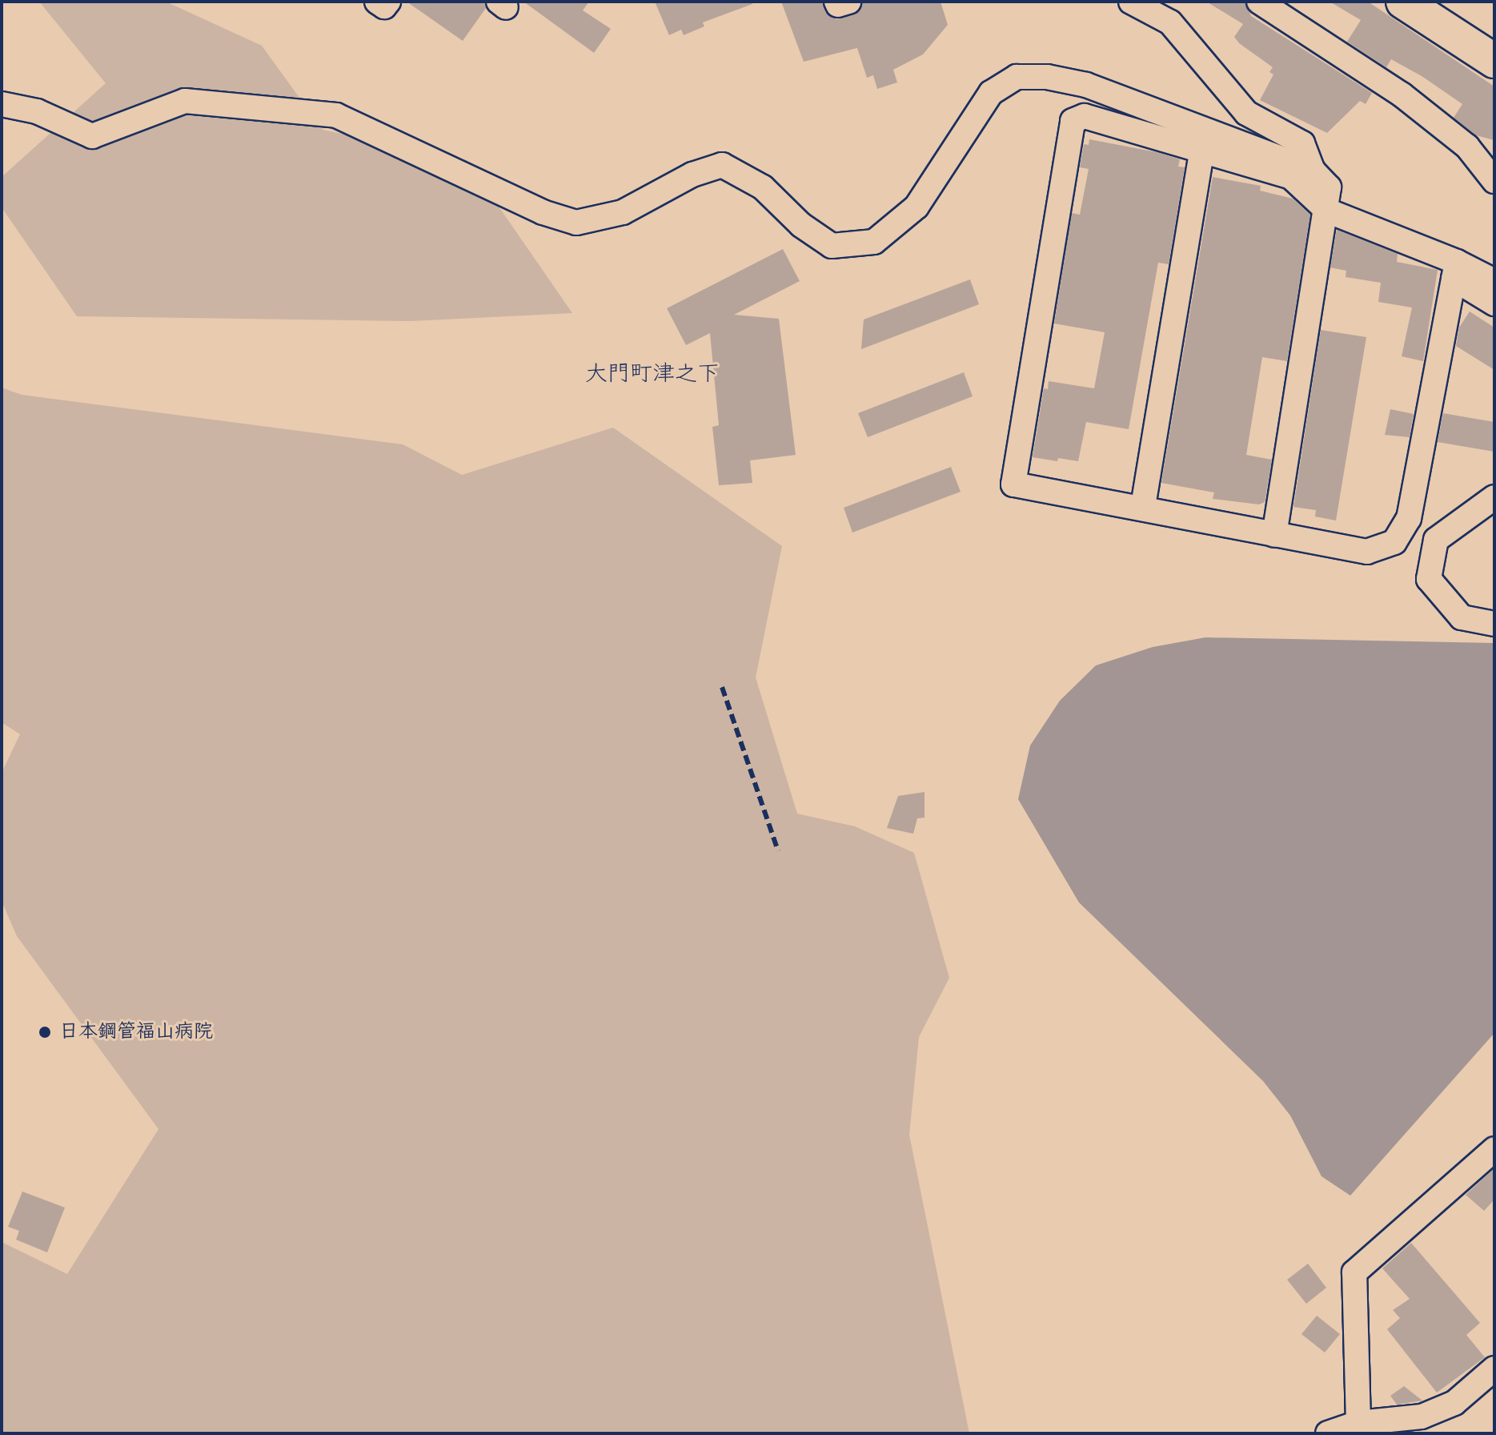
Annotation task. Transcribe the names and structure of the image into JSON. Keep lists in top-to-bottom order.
{
  "districts": ["大門町津之下"],
  "places": ["日本鋼管福山病院"]
}
